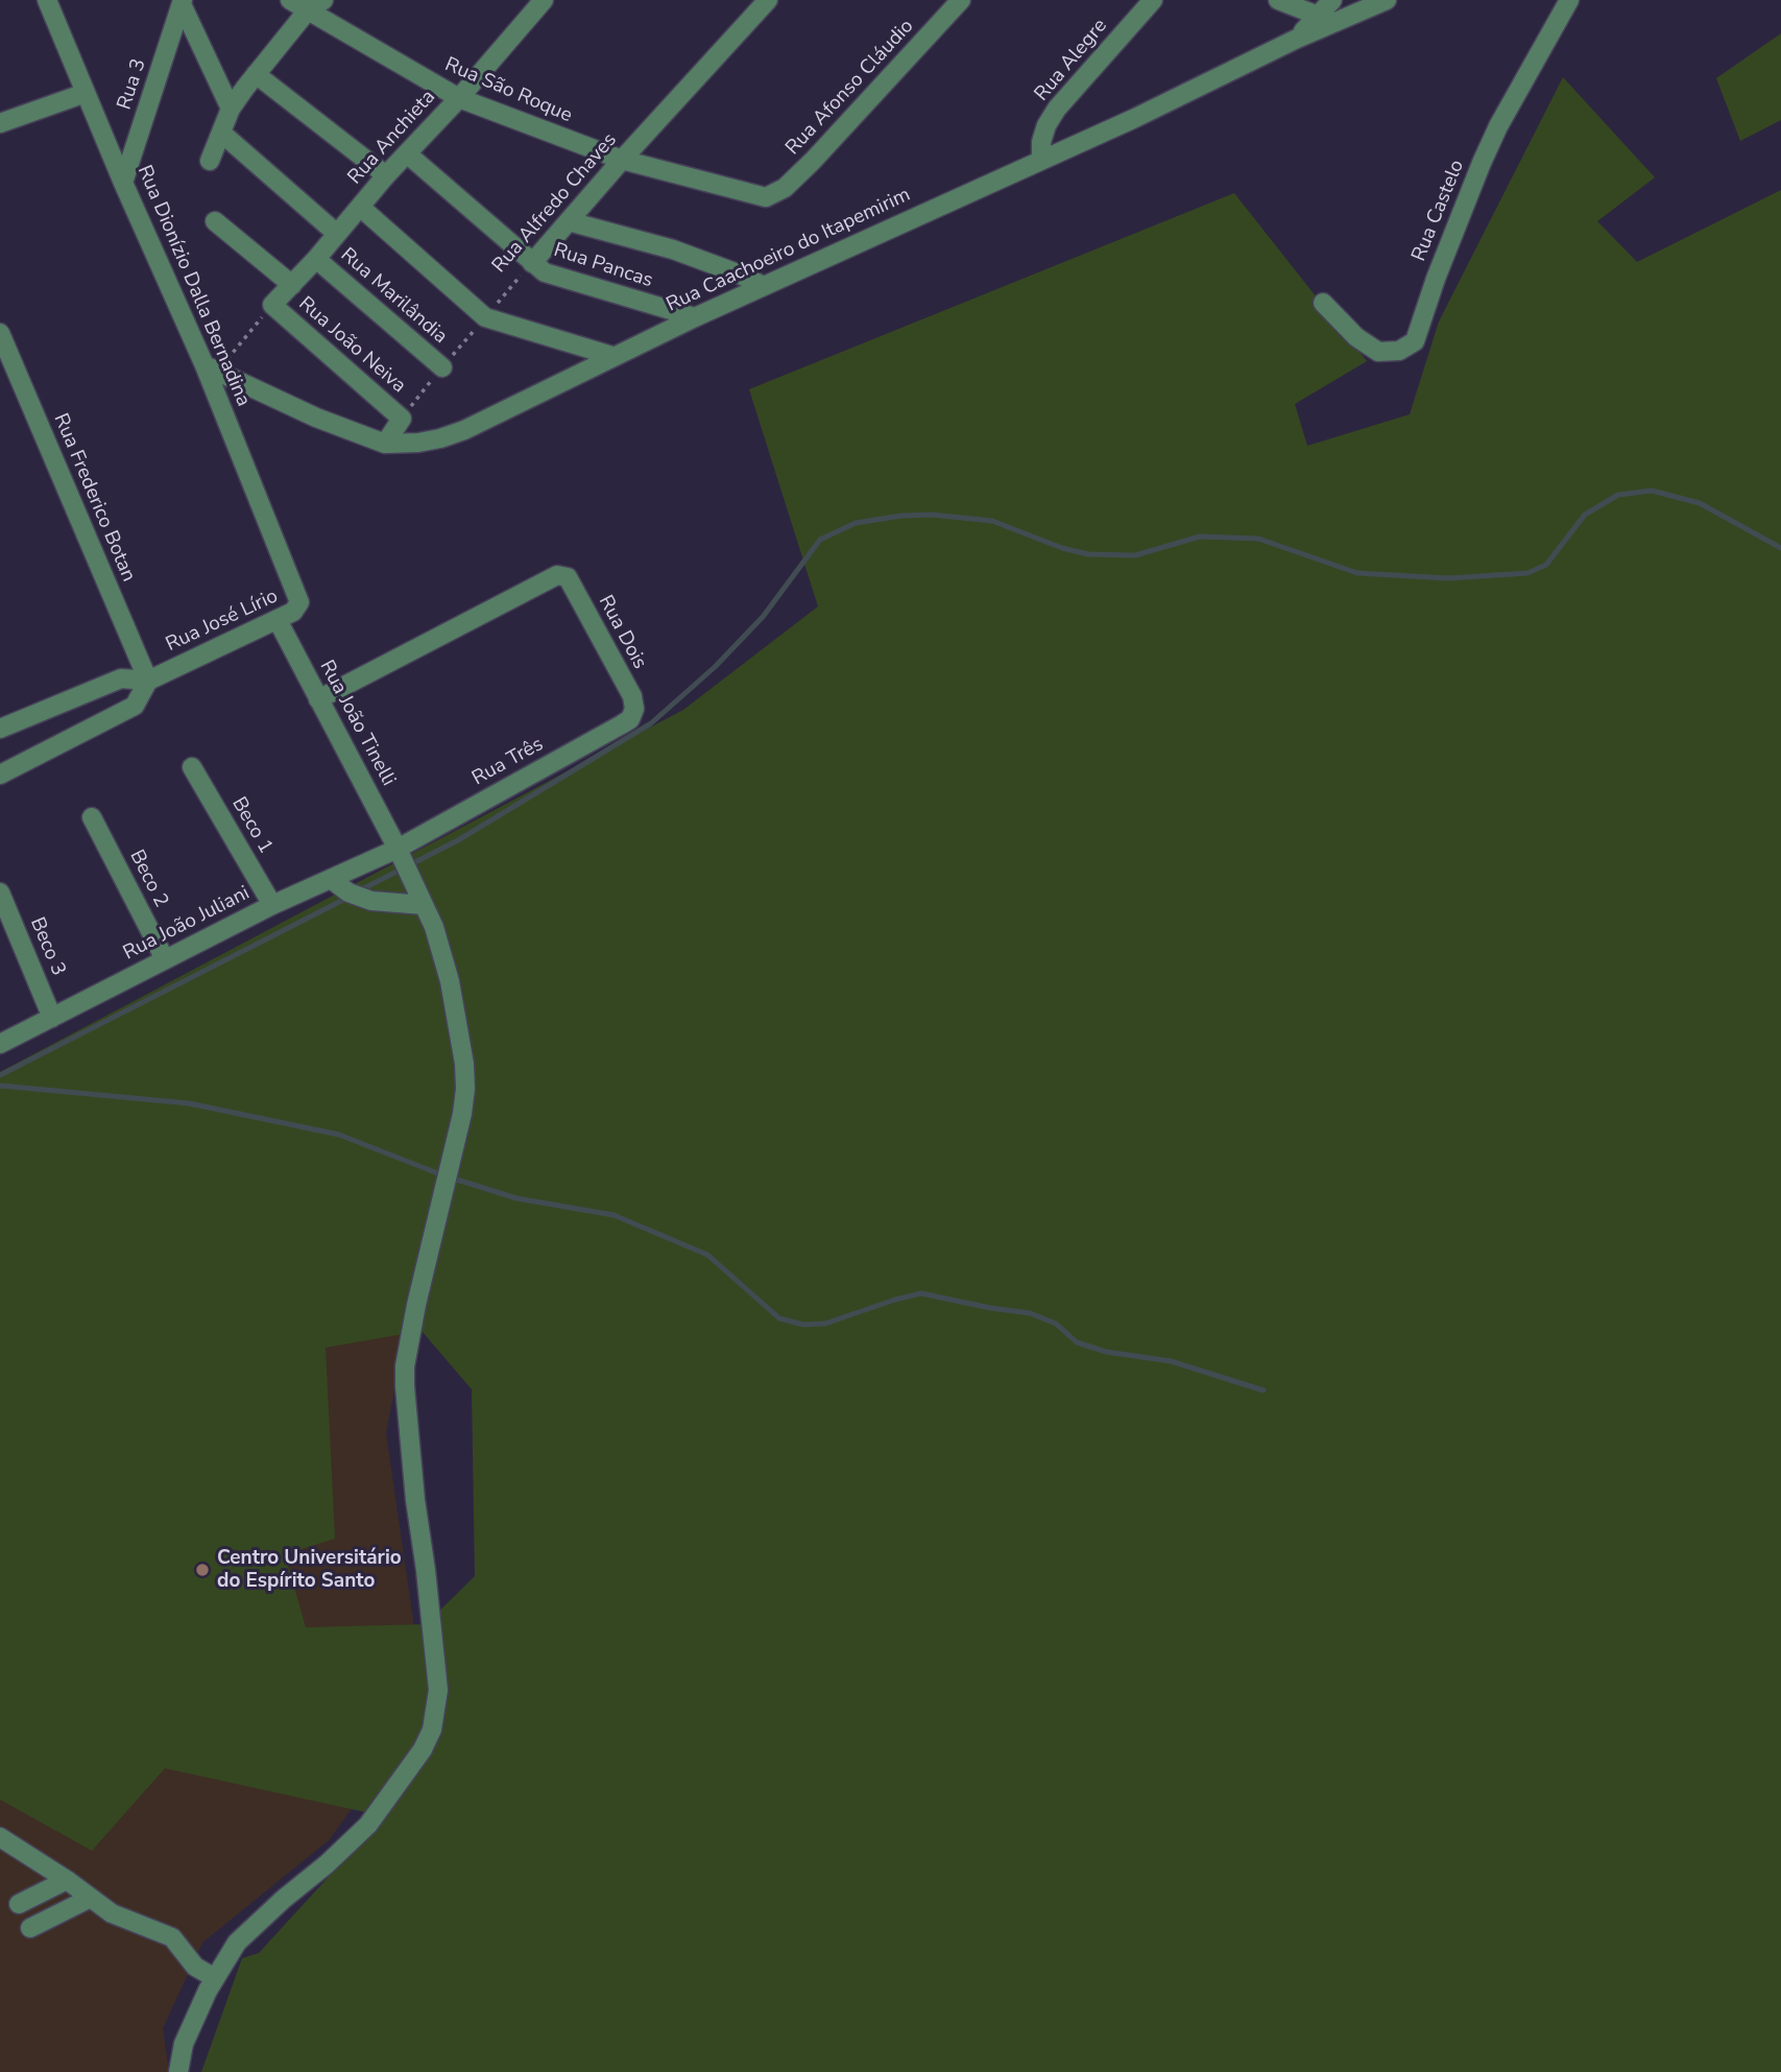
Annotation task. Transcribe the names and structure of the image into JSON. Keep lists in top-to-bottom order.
{
  "streets": {
    "street": [
      "Rua Alegre",
      "Rua 3",
      "Rua Afonso Cláudio",
      "Rua São Roque",
      "Rua Anchieta",
      "Rua Alfredo Chaves",
      "Rua Castelo",
      "Rua Caachoeiro do Itapemirim",
      "Rua Pancas",
      "Rua Dionízio Dalla Bernadina",
      "Rua Marilândia",
      "Rua João Neiva",
      "Rua Frederico Botan",
      "Rua José Lírio",
      "Rua Dois",
      "Rua João Tinelli",
      "Rua Três",
      "Beco 1",
      "Beco 2",
      "Rua João Juliani",
      "Beco 3"
    ]
  },
  "crossings": [
    ["Rua Alegre", "Rua Caachoeiro do Itapemirim"],
    ["Rua 3", "Rua Dionízio Dalla Bernadina"],
    ["Rua Afonso Cláudio", "Rua São Roque"],
    ["Rua São Roque", "Rua Anchieta"],
    ["Rua São Roque", "Rua Alfredo Chaves"],
    ["Rua Anchieta", "Rua Pancas"],
    ["Rua Anchieta", "Rua Marilândia"],
    ["Rua Anchieta", "Rua João Neiva"],
    ["Rua Alfredo Chaves", "Rua Pancas"],
    ["Rua Alfredo Chaves", "Rua Marilândia"],
    ["Rua Alfredo Chaves", "Rua João Neiva"],
    ["Rua Caachoeiro do Itapemirim", "Rua Pancas"],
    ["Rua Caachoeiro do Itapemirim", "Rua Dionízio Dalla Bernadina"],
    ["Rua Dionízio Dalla Bernadina", "Rua José Lírio"],
    ["Rua Frederico Botan", "Rua José Lírio"],
    ["Rua José Lírio", "Rua João Tinelli"],
    ["Rua Dois", "Rua João Tinelli"],
    ["Rua Dois", "Rua Três"],
    ["Rua João Tinelli", "Rua Três"],
    ["Rua João Tinelli", "Rua João Juliani"],
    ["Rua Três", "Rua João Juliani"],
    ["Beco 1", "Rua João Juliani"],
    ["Beco 2", "Rua João Juliani"],
    ["Rua João Juliani", "Beco 3"]
  ],
  "places": ["Centro Universitário do Espírito Santo"]
}
